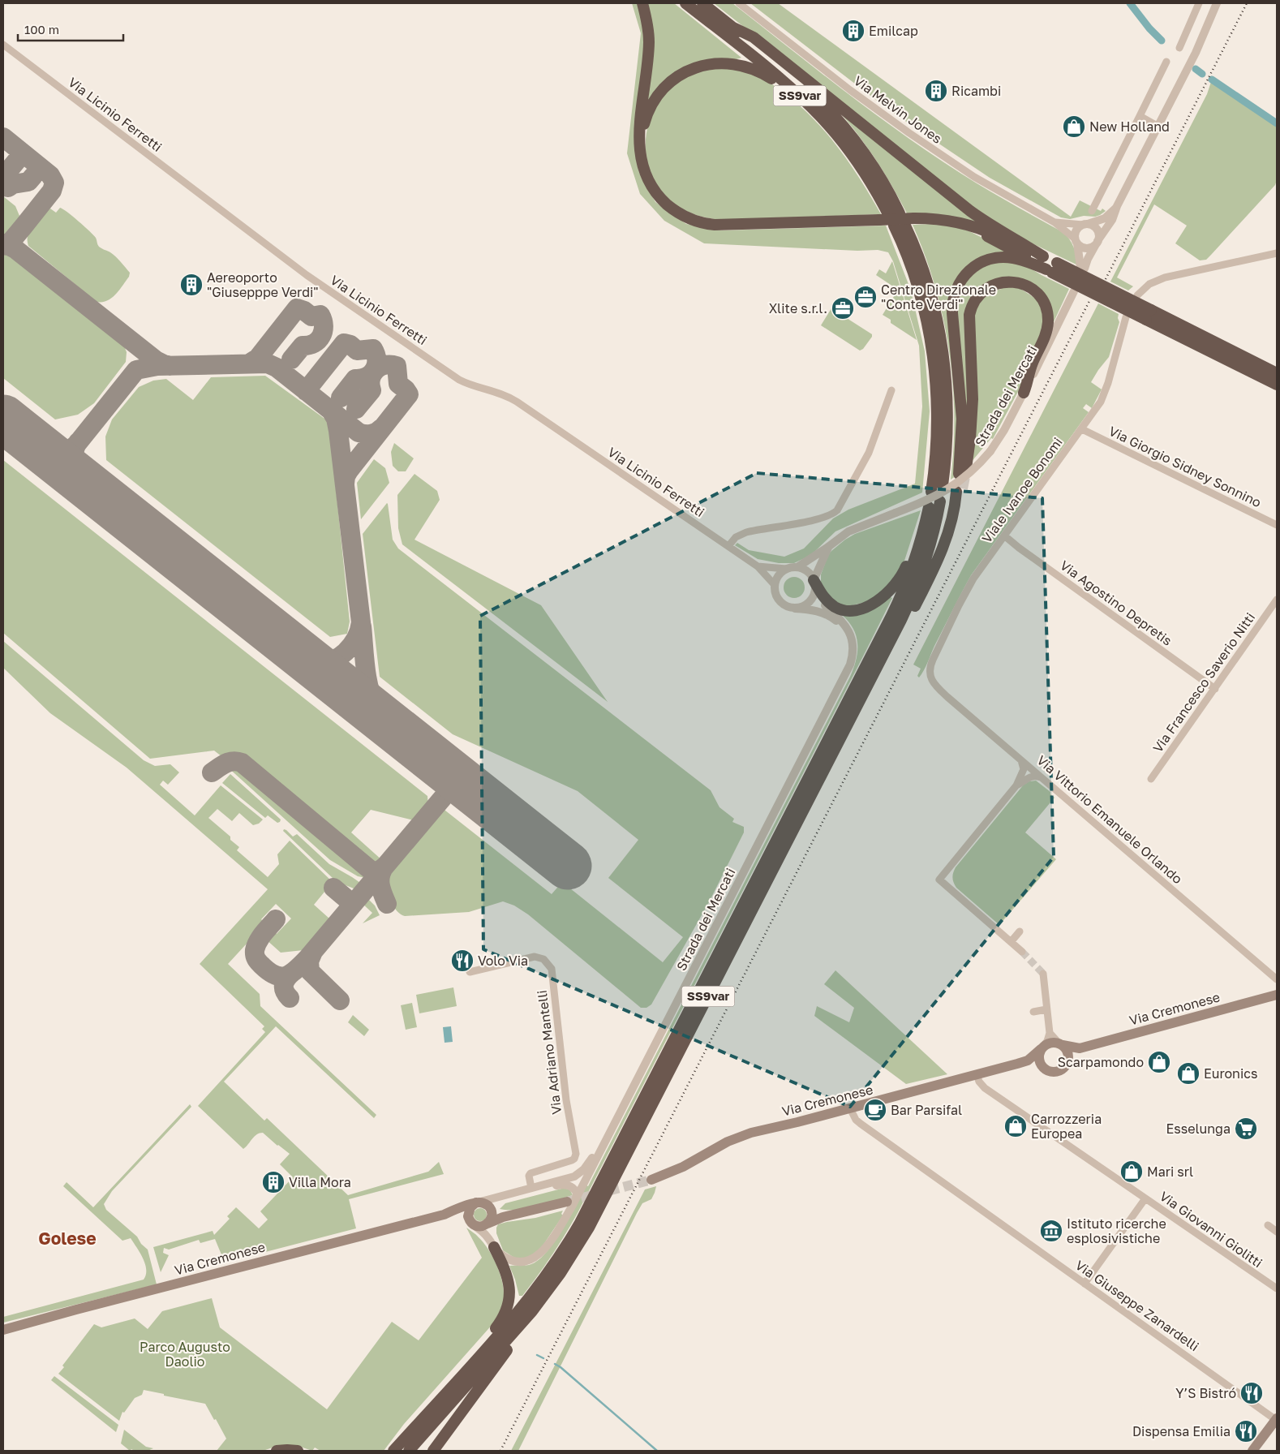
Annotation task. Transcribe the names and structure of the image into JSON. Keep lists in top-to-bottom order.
{
  "streets": {
    "highway": ["SS9var"],
    "main road": ["Via Cremonese"],
    "street": [
      "Via Melvin Jones",
      "Via Licinio Ferretti",
      "Strada dei Mercati",
      "Via Giorgio Sidney Sonnino",
      "Viale Ivanoe Bonomi",
      "Via Agostino Depretis",
      "Via Francesco Saverio Nitti",
      "Via Vittorio Emanuele Orlando",
      "Via Adriano Mantelli",
      "Via Giovanni Giolitti",
      "Via Giuseppe Zanardelli"
    ]
  },
  "crossings": [
    ["SS9var", "Via Licinio Ferretti"],
    ["SS9var", "Strada dei Mercati"],
    ["Via Licinio Ferretti", "Strada dei Mercati"],
    ["Strada dei Mercati", "Via Cremonese"],
    ["Strada dei Mercati", "Via Adriano Mantelli"],
    ["Via Giorgio Sidney Sonnino", "Viale Ivanoe Bonomi"],
    ["Viale Ivanoe Bonomi", "Via Agostino Depretis"],
    ["Viale Ivanoe Bonomi", "Via Vittorio Emanuele Orlando"],
    ["Via Agostino Depretis", "Via Francesco Saverio Nitti"],
    ["Via Cremonese", "Via Giovanni Giolitti"],
    ["Via Cremonese", "Via Giuseppe Zanardelli"]
  ],
  "districts": ["Golese"],
  "parks": ["Parco Augusto Daolio"],
  "places": {
    "building": [
      "Emilcap",
      "Ricambi",
      "Aereoporto \"Giusepppe Verdi\"",
      "Villa Mora"
    ],
    "shop": [
      "New Holland",
      "Scarpamondo",
      "Euronics",
      "Carrozzeria Europea",
      "Mari srl"
    ],
    "office": ["Centro Direzionale \"Conte Verdi\"", "Xlite s.r.l."],
    "restaurant": ["Volo Via", "Y’S Bistró", "Dispensa Emilia"],
    "cafe": ["Bar Parsifal"],
    "supermarket": ["Esselunga"],
    "museum": ["Istituto ricerche esplosivistiche"]
  },
  "scale_bar": "100 m"
}
